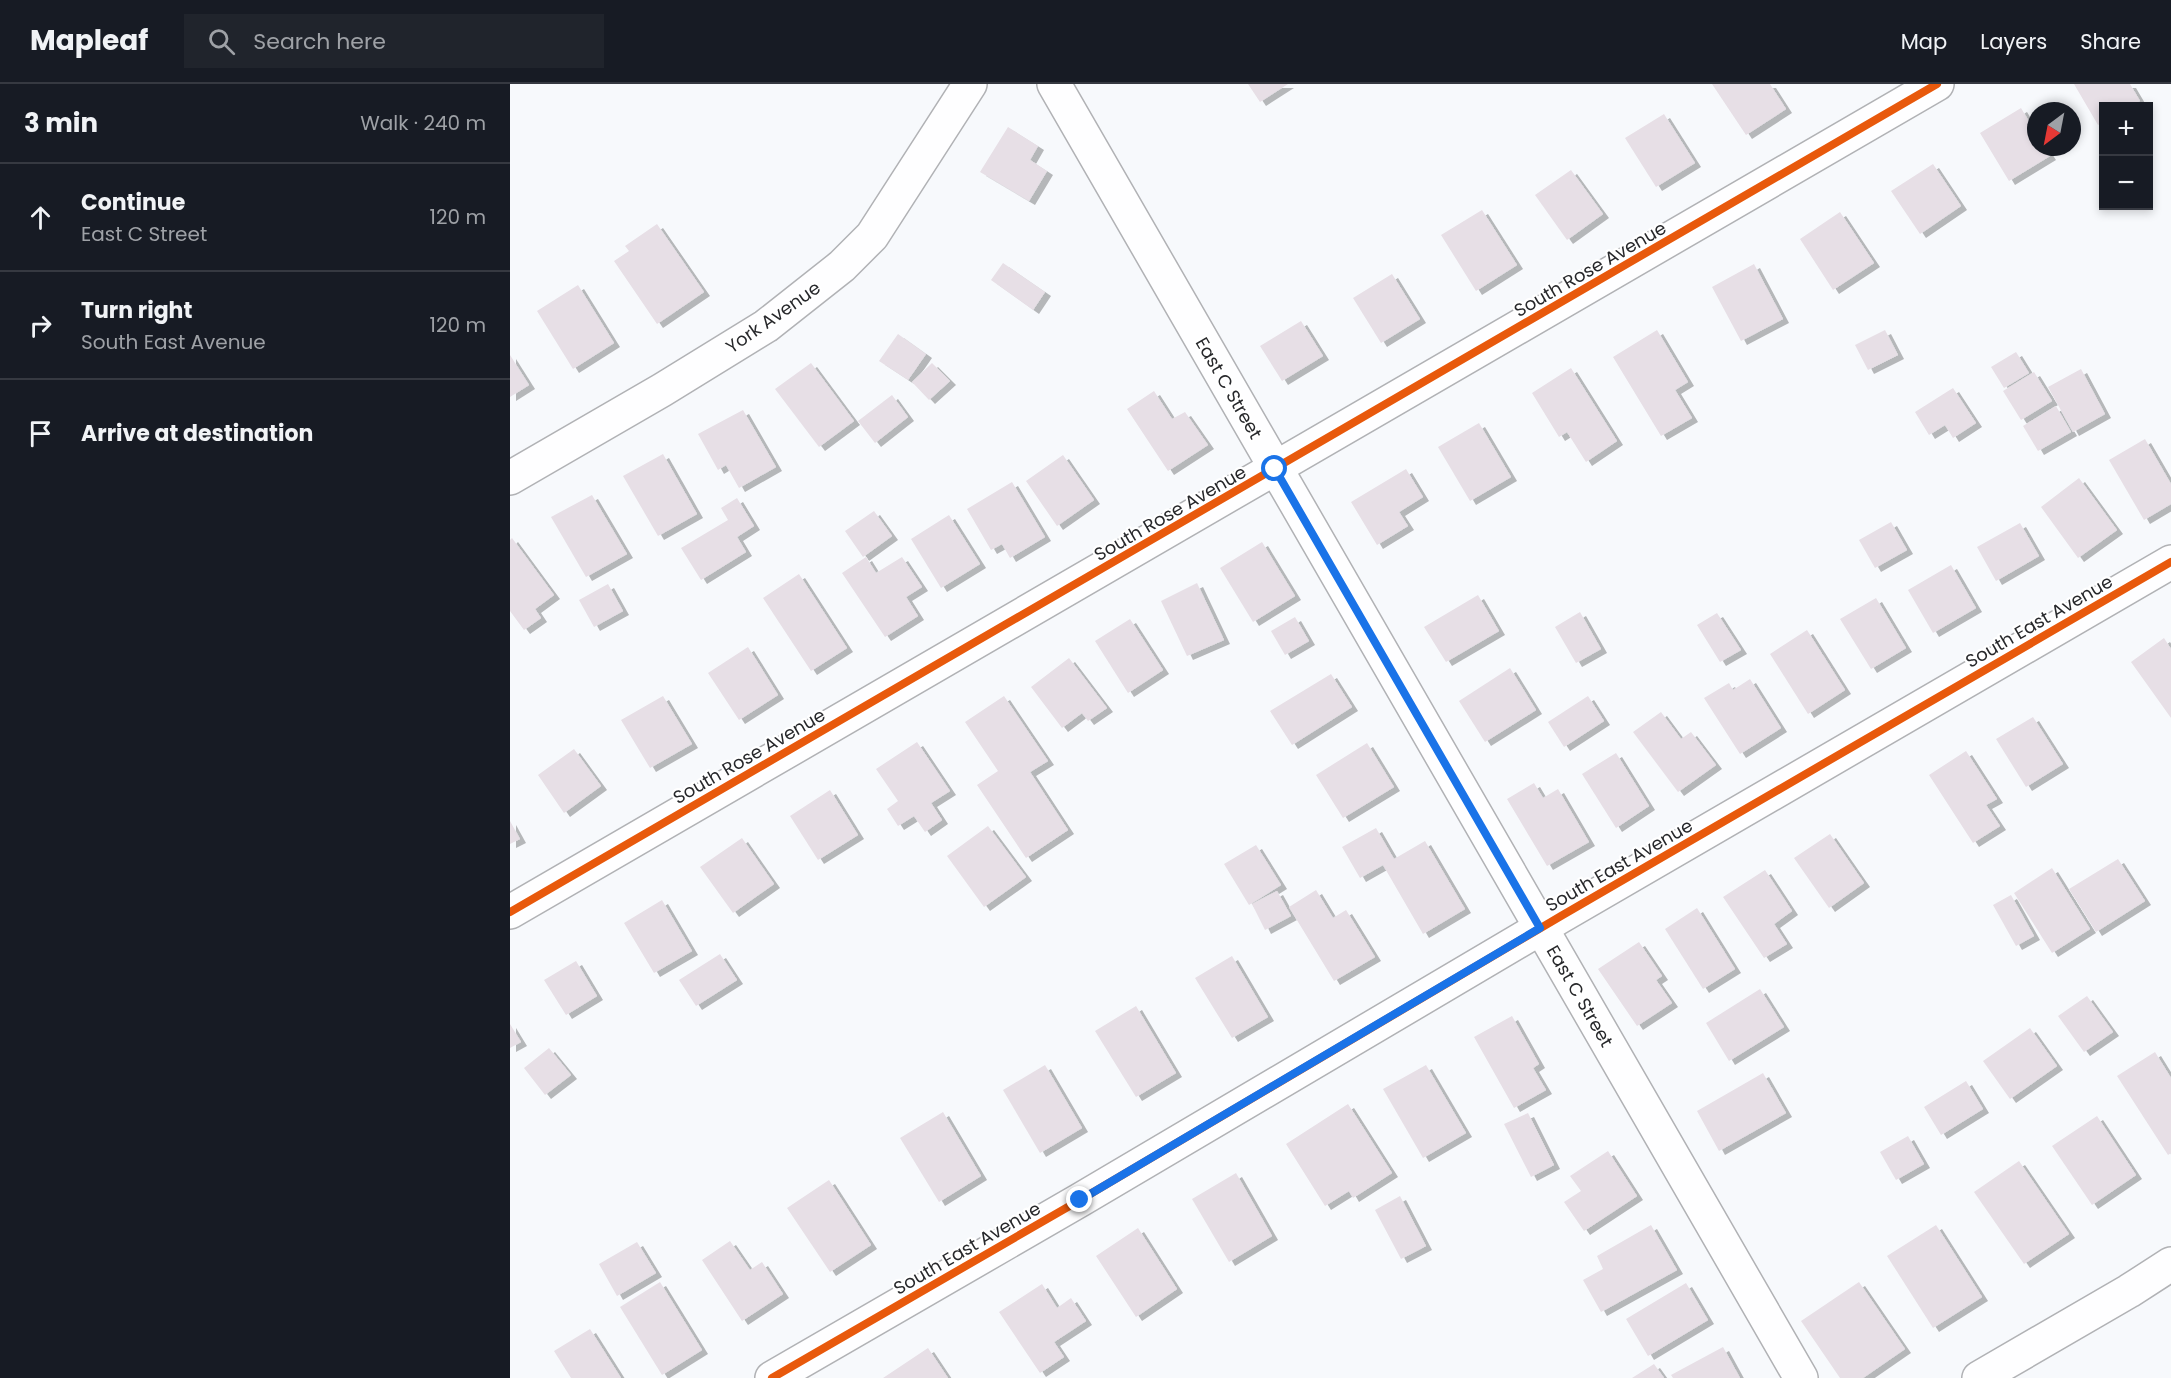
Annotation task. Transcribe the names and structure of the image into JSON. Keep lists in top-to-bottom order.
{
  "streets": {
    "street": [
      "South Rose Avenue",
      "York Avenue",
      "East C Street",
      "South East Avenue"
    ]
  },
  "crossings": [
    ["South Rose Avenue", "East C Street"],
    ["East C Street", "South East Avenue"]
  ],
  "north": "bottom left",
  "page": {
    "header": "Mapleaf",
    "search": "Search here",
    "nav": ["Map", "Layers", "Share"],
    "heading": ["3 min", "Walk · 240 m"],
    "map_buttons": ["+", "−"],
    "list": [
      ["Continue", "East C Street", "120 m"],
      ["Turn right", "South East Avenue", "120 m"],
      "Arrive at destination"
    ]
  }
}
